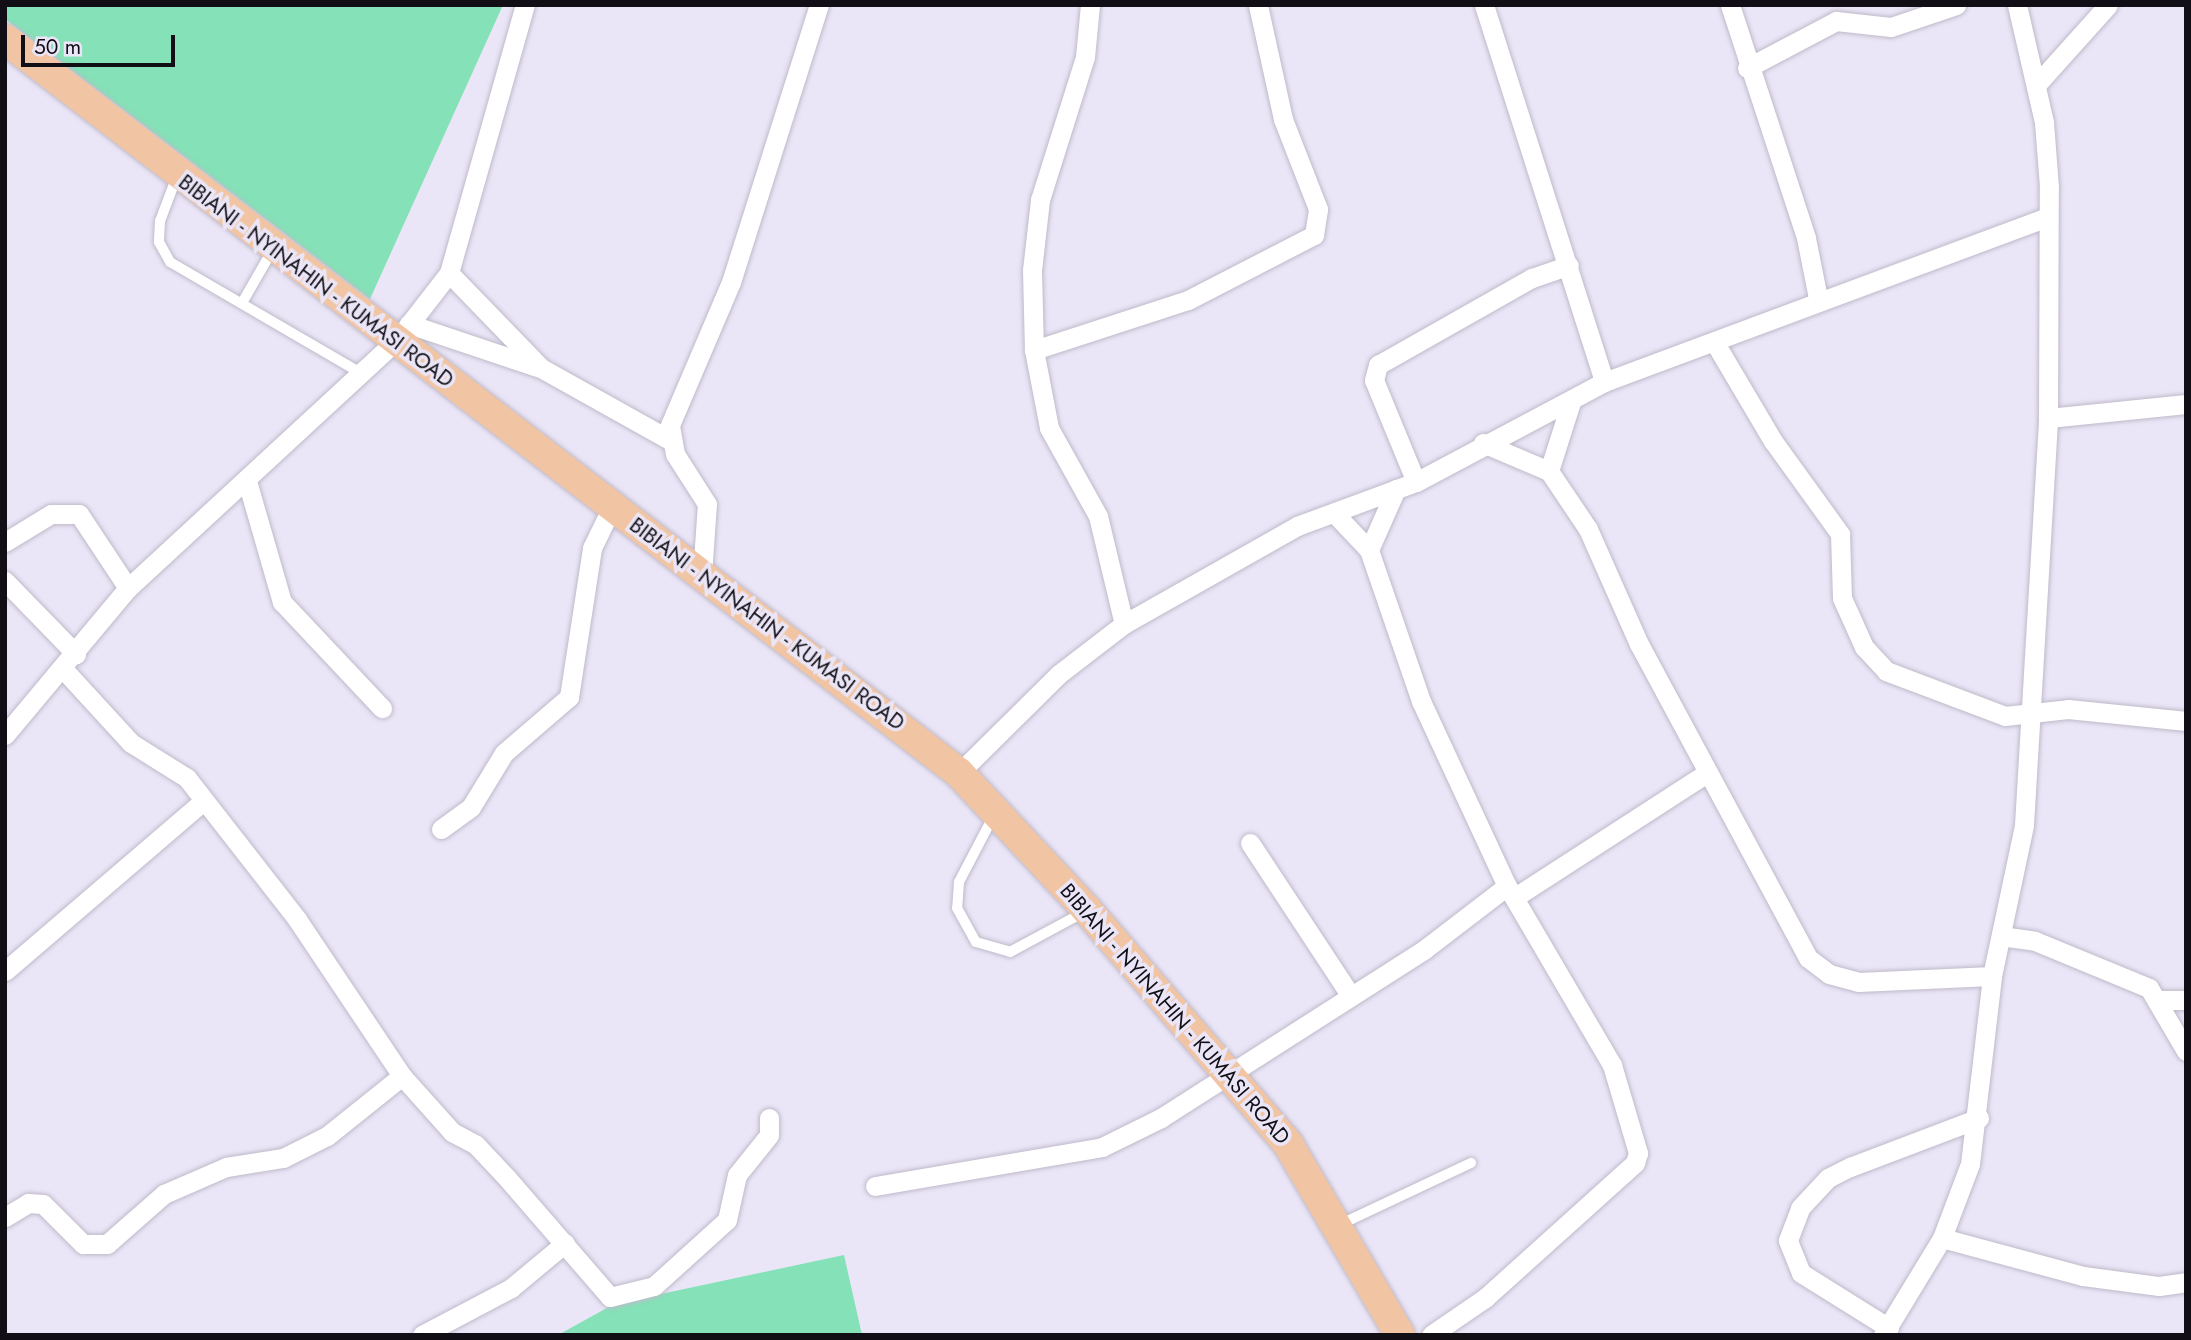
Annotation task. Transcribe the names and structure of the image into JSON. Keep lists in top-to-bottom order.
{
  "streets": {
    "main road": ["BIBIANI - NYINAHIN - KUMASI ROAD"]
  },
  "scale_bar": "50 m"
}
